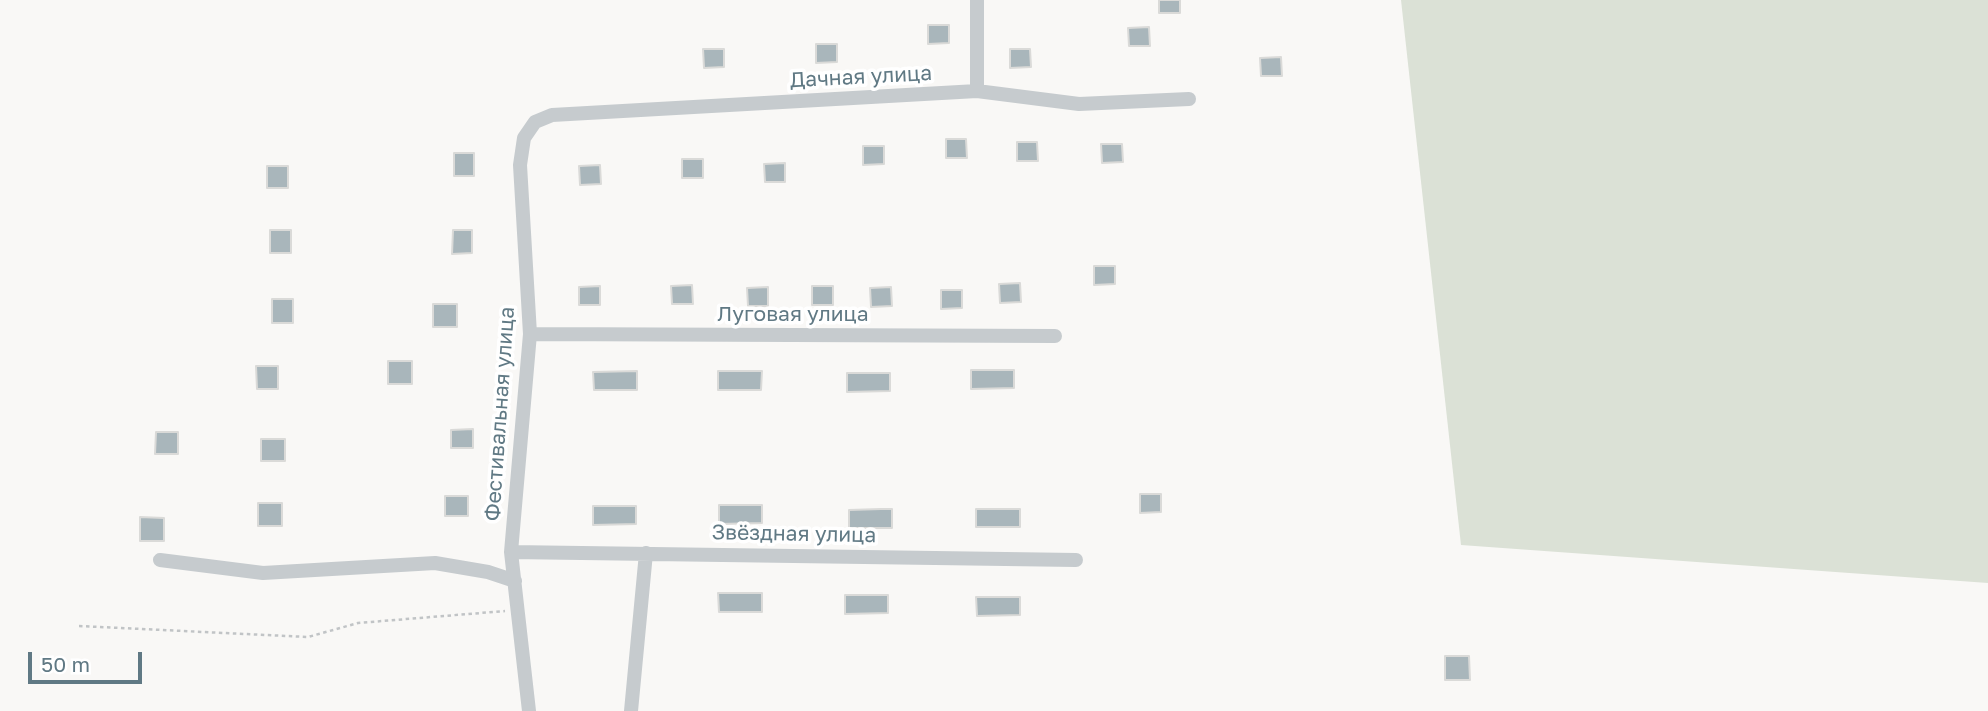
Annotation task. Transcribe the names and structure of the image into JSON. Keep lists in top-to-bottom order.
{
  "streets": {
    "street": [
      "Дачная улица",
      "Луговая улица",
      "Фестивальная улица",
      "Звёздная улица"
    ]
  },
  "crossings": [
    ["Дачная улица", "Фестивальная улица"],
    ["Луговая улица", "Фестивальная улица"],
    ["Фестивальная улица", "Звёздная улица"]
  ],
  "scale_bar": "50 m"
}
